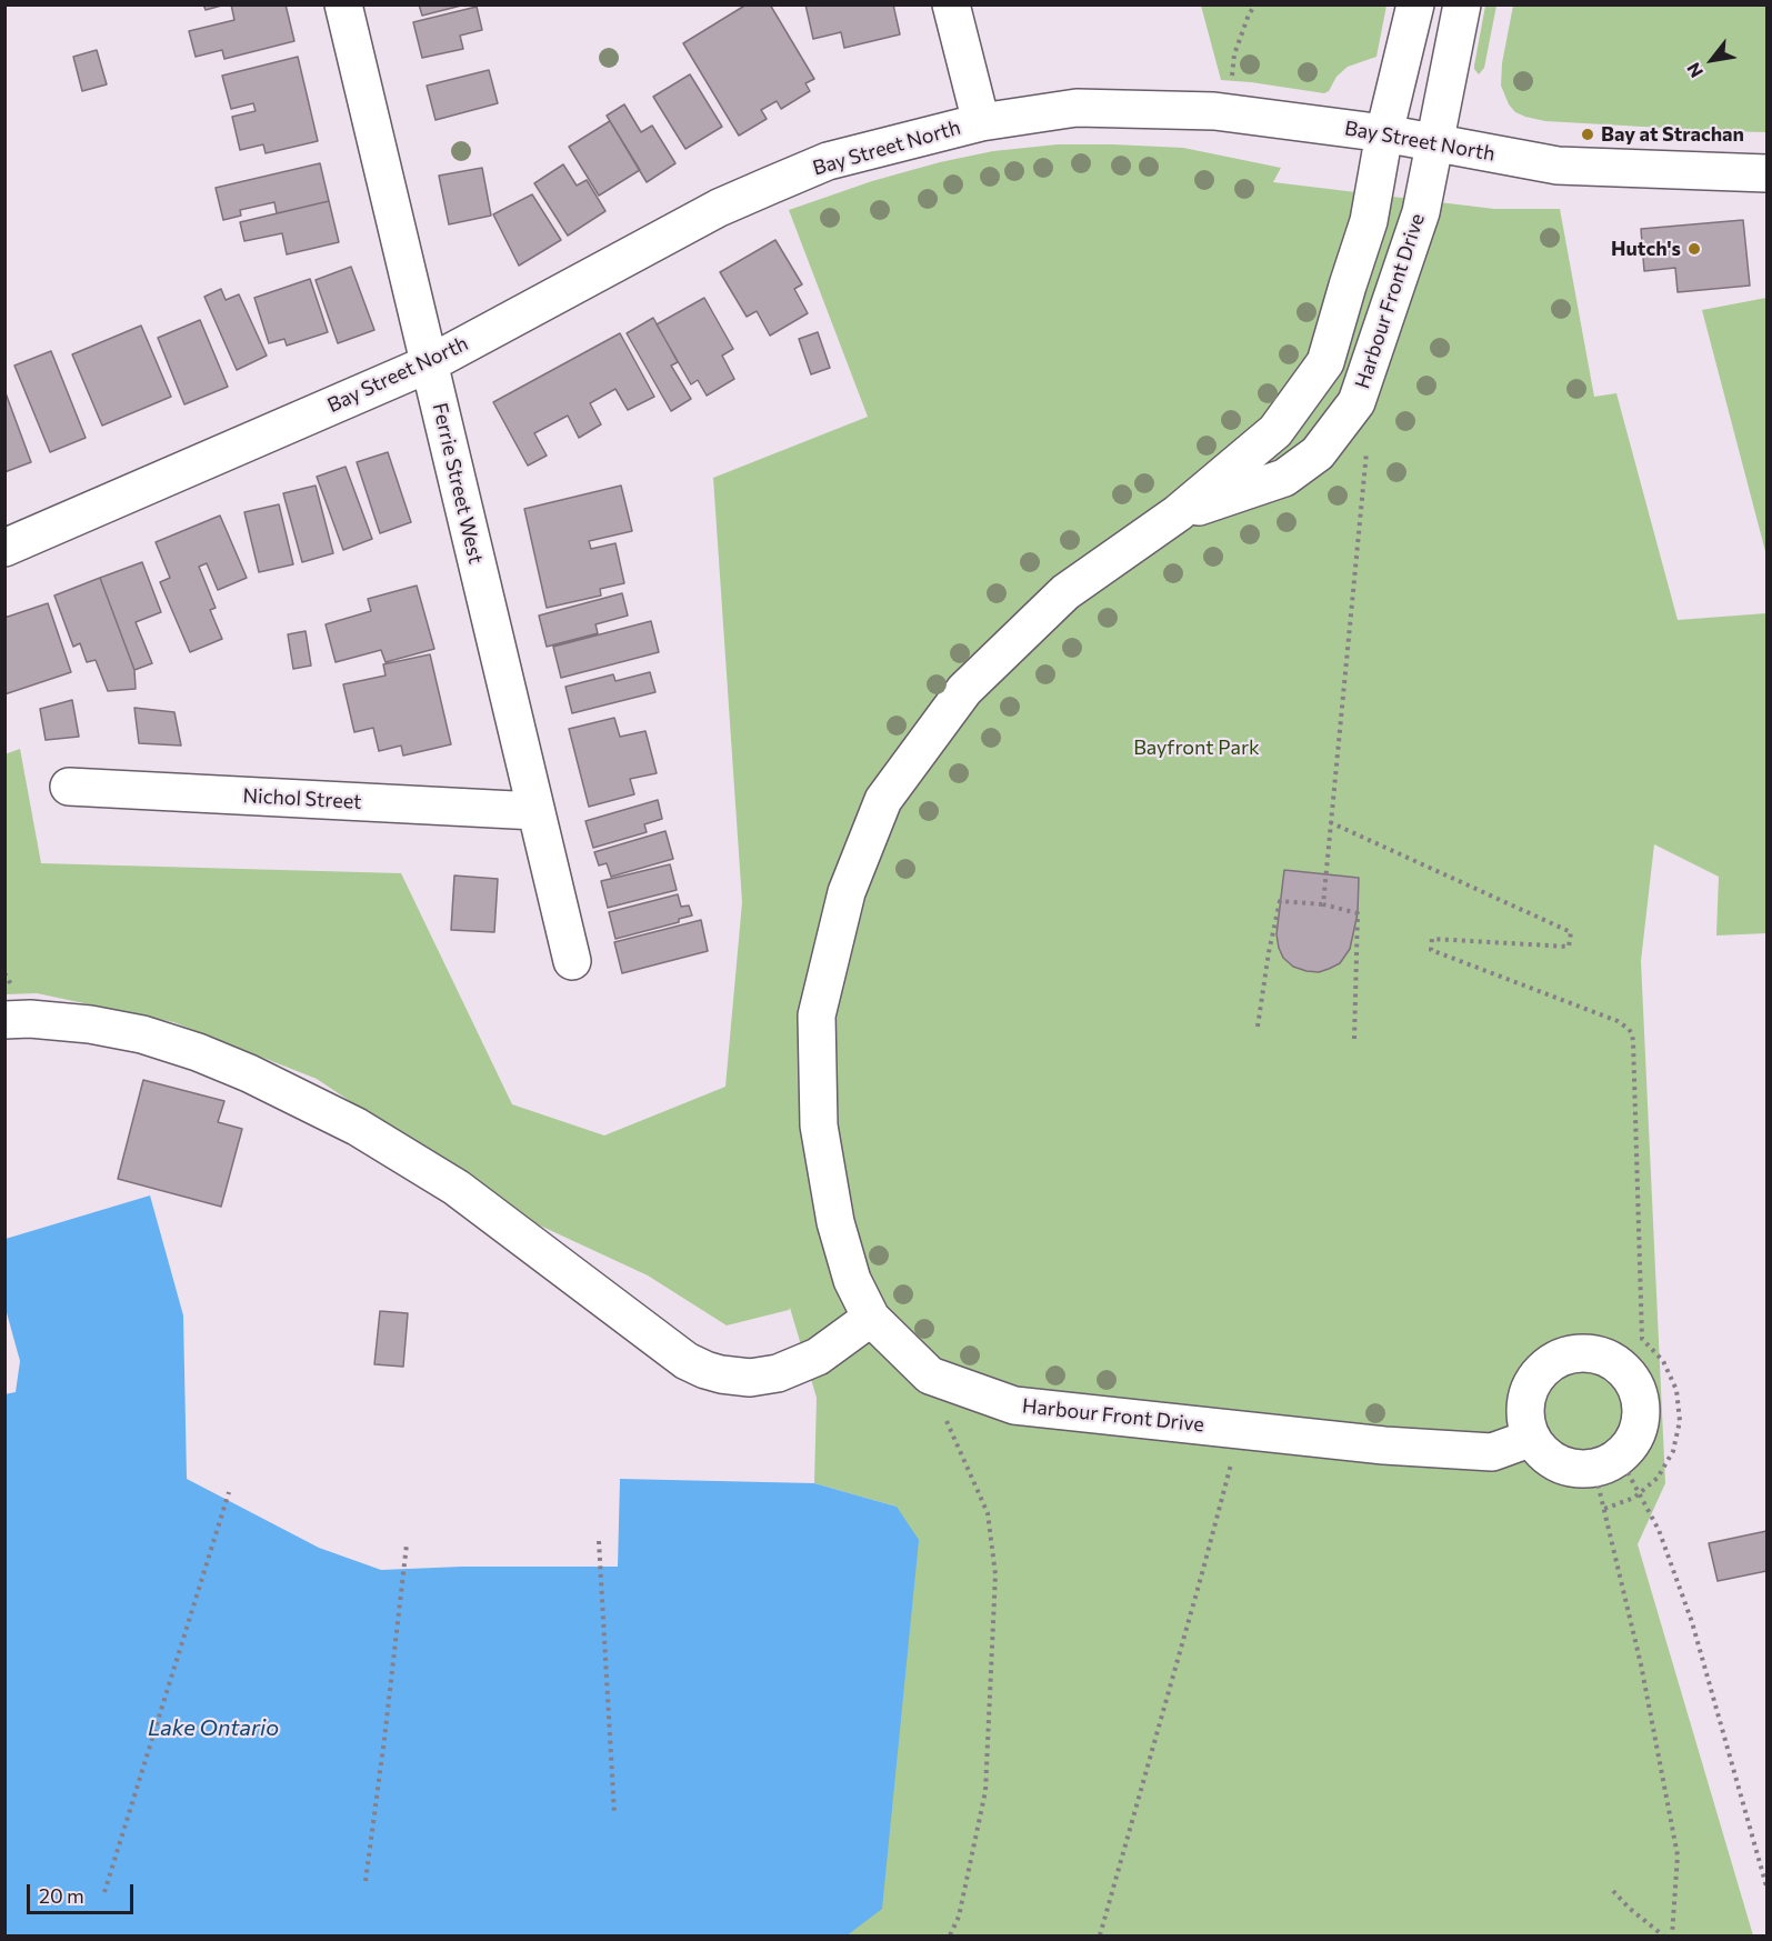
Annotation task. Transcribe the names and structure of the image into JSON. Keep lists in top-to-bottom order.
{
  "streets": {
    "street": [
      "Bay Street North",
      "Harbour Front Drive",
      "Ferrie Street West",
      "Nichol Street"
    ]
  },
  "crossings": [
    ["Bay Street North", "Harbour Front Drive"],
    ["Bay Street North", "Ferrie Street West"],
    ["Ferrie Street West", "Nichol Street"]
  ],
  "water": ["Lake Ontario"],
  "parks": ["Bayfront Park"],
  "places": ["Bay at Strachan", "Hutch's"],
  "scale_bar": "20 m",
  "north": "bottom left"
}
